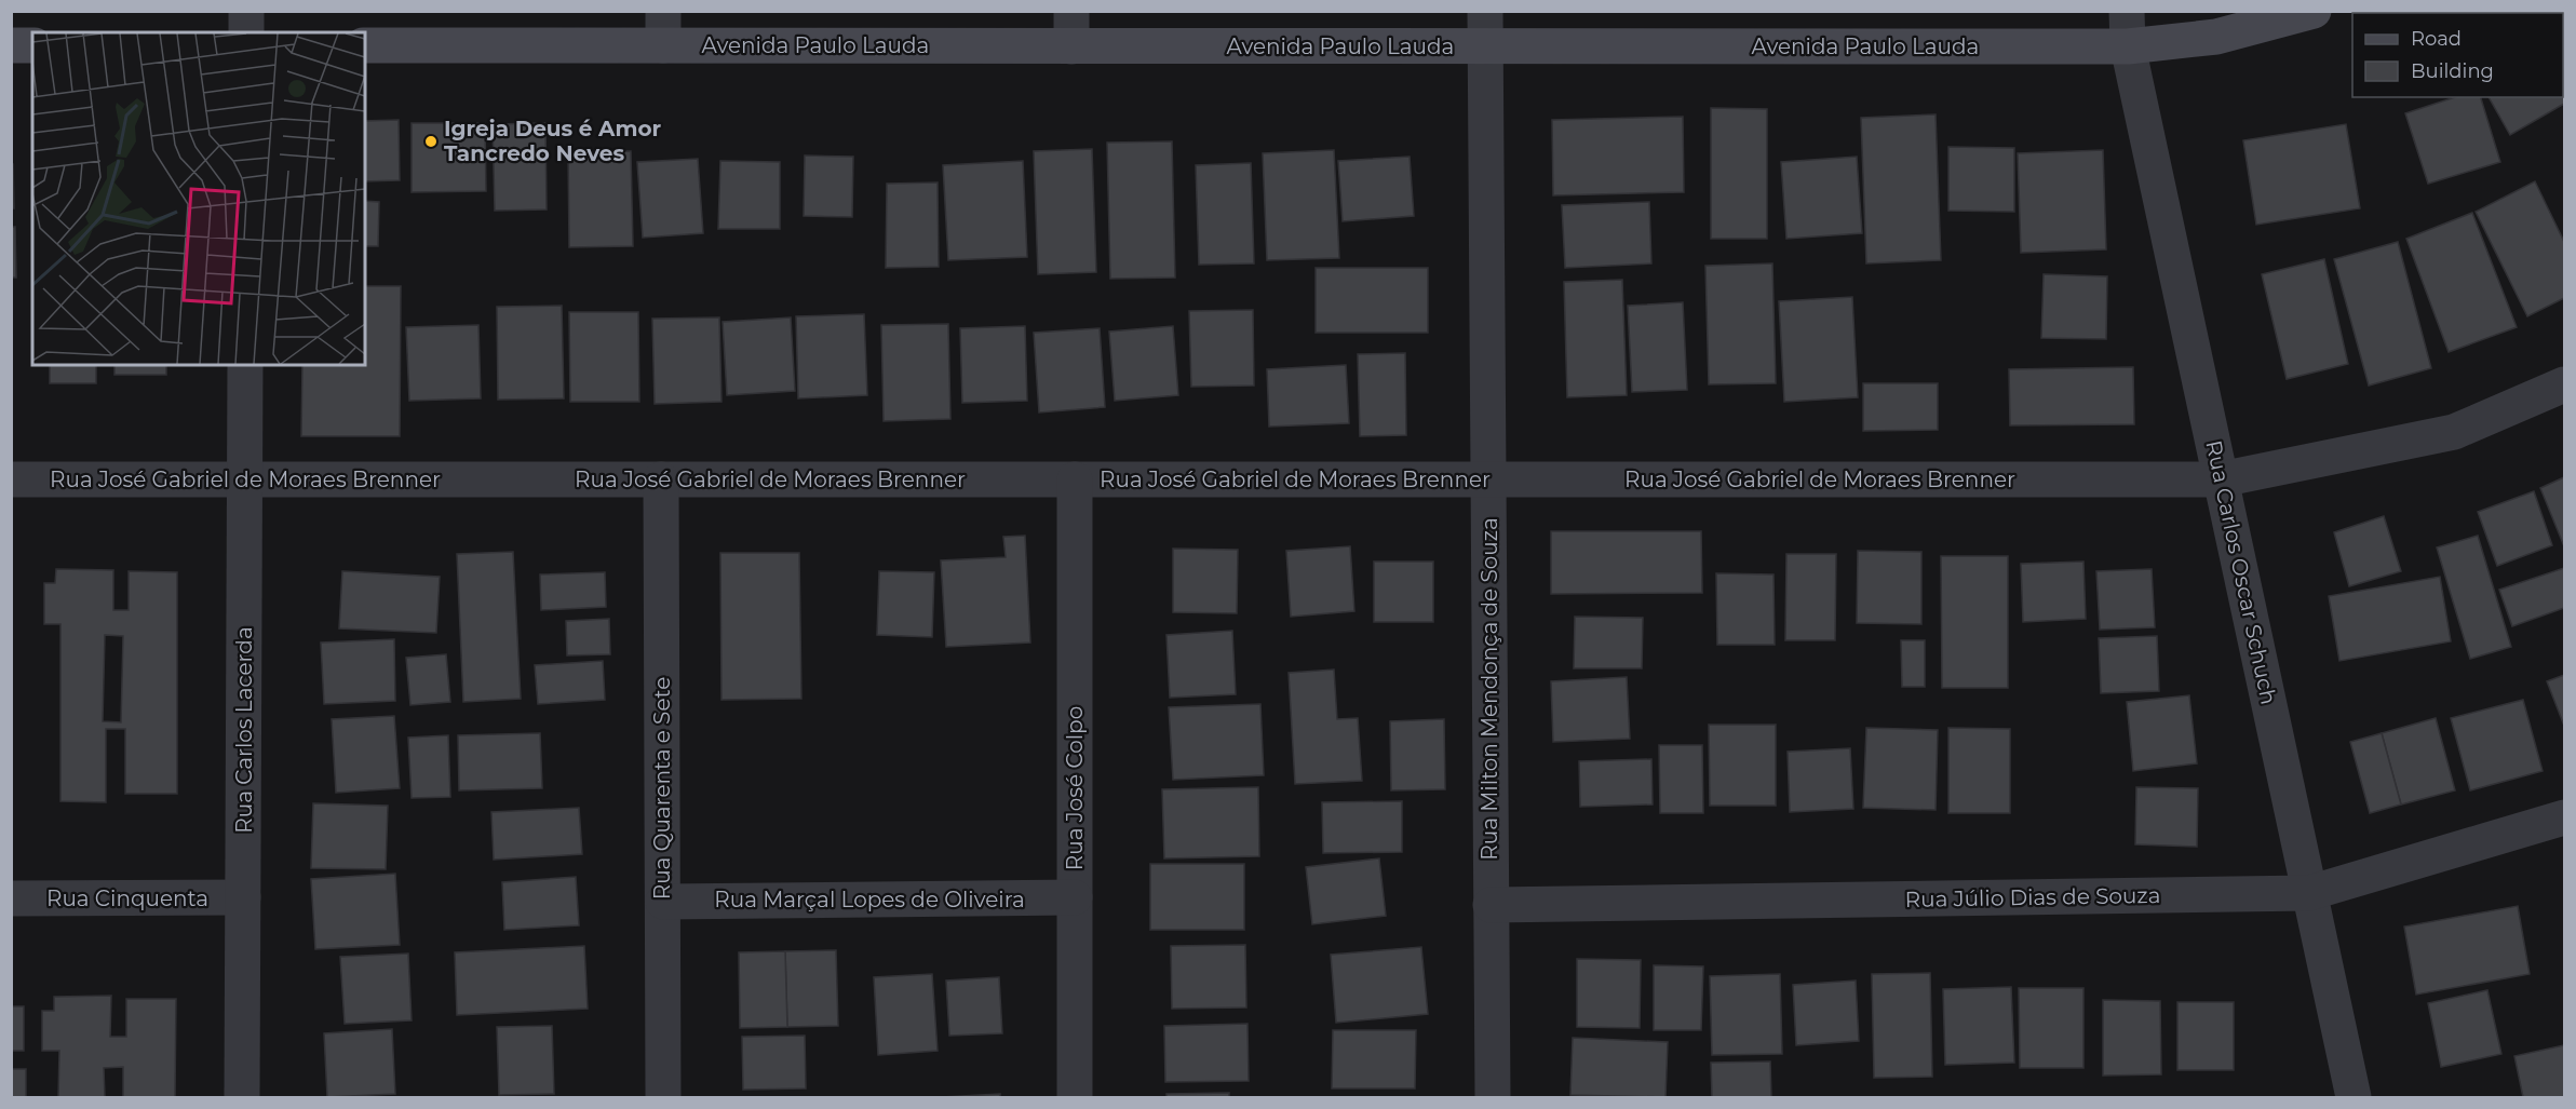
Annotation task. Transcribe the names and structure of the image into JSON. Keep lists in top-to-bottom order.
{
  "streets": {
    "main road": ["Avenida Paulo Lauda"],
    "street": [
      "Rua José Gabriel de Moraes Brenner",
      "Rua Carlos Oscar Schuch",
      "Rua Milton Mendonça de Souza",
      "Rua Carlos Lacerda",
      "Rua Quarenta e Sete",
      "Rua José Colpo",
      "Rua Júlio Dias de Souza",
      "Rua Cinquenta",
      "Rua Marçal Lopes de Oliveira"
    ]
  },
  "crossings": [
    ["Avenida Paulo Lauda", "Rua Carlos Oscar Schuch"],
    ["Avenida Paulo Lauda", "Rua Milton Mendonça de Souza"],
    ["Rua José Gabriel de Moraes Brenner", "Rua Carlos Oscar Schuch"],
    ["Rua José Gabriel de Moraes Brenner", "Rua Milton Mendonça de Souza"],
    ["Rua José Gabriel de Moraes Brenner", "Rua Carlos Lacerda"],
    ["Rua José Gabriel de Moraes Brenner", "Rua Quarenta e Sete"],
    ["Rua José Gabriel de Moraes Brenner", "Rua José Colpo"],
    ["Rua Carlos Oscar Schuch", "Rua Júlio Dias de Souza"],
    ["Rua Milton Mendonça de Souza", "Rua Júlio Dias de Souza"],
    ["Rua Carlos Lacerda", "Rua Cinquenta"],
    ["Rua Quarenta e Sete", "Rua Marçal Lopes de Oliveira"],
    ["Rua José Colpo", "Rua Marçal Lopes de Oliveira"]
  ],
  "places": ["Igreja Deus é Amor Tancredo Neves"],
  "legend": ["Road", "Building"]
}
